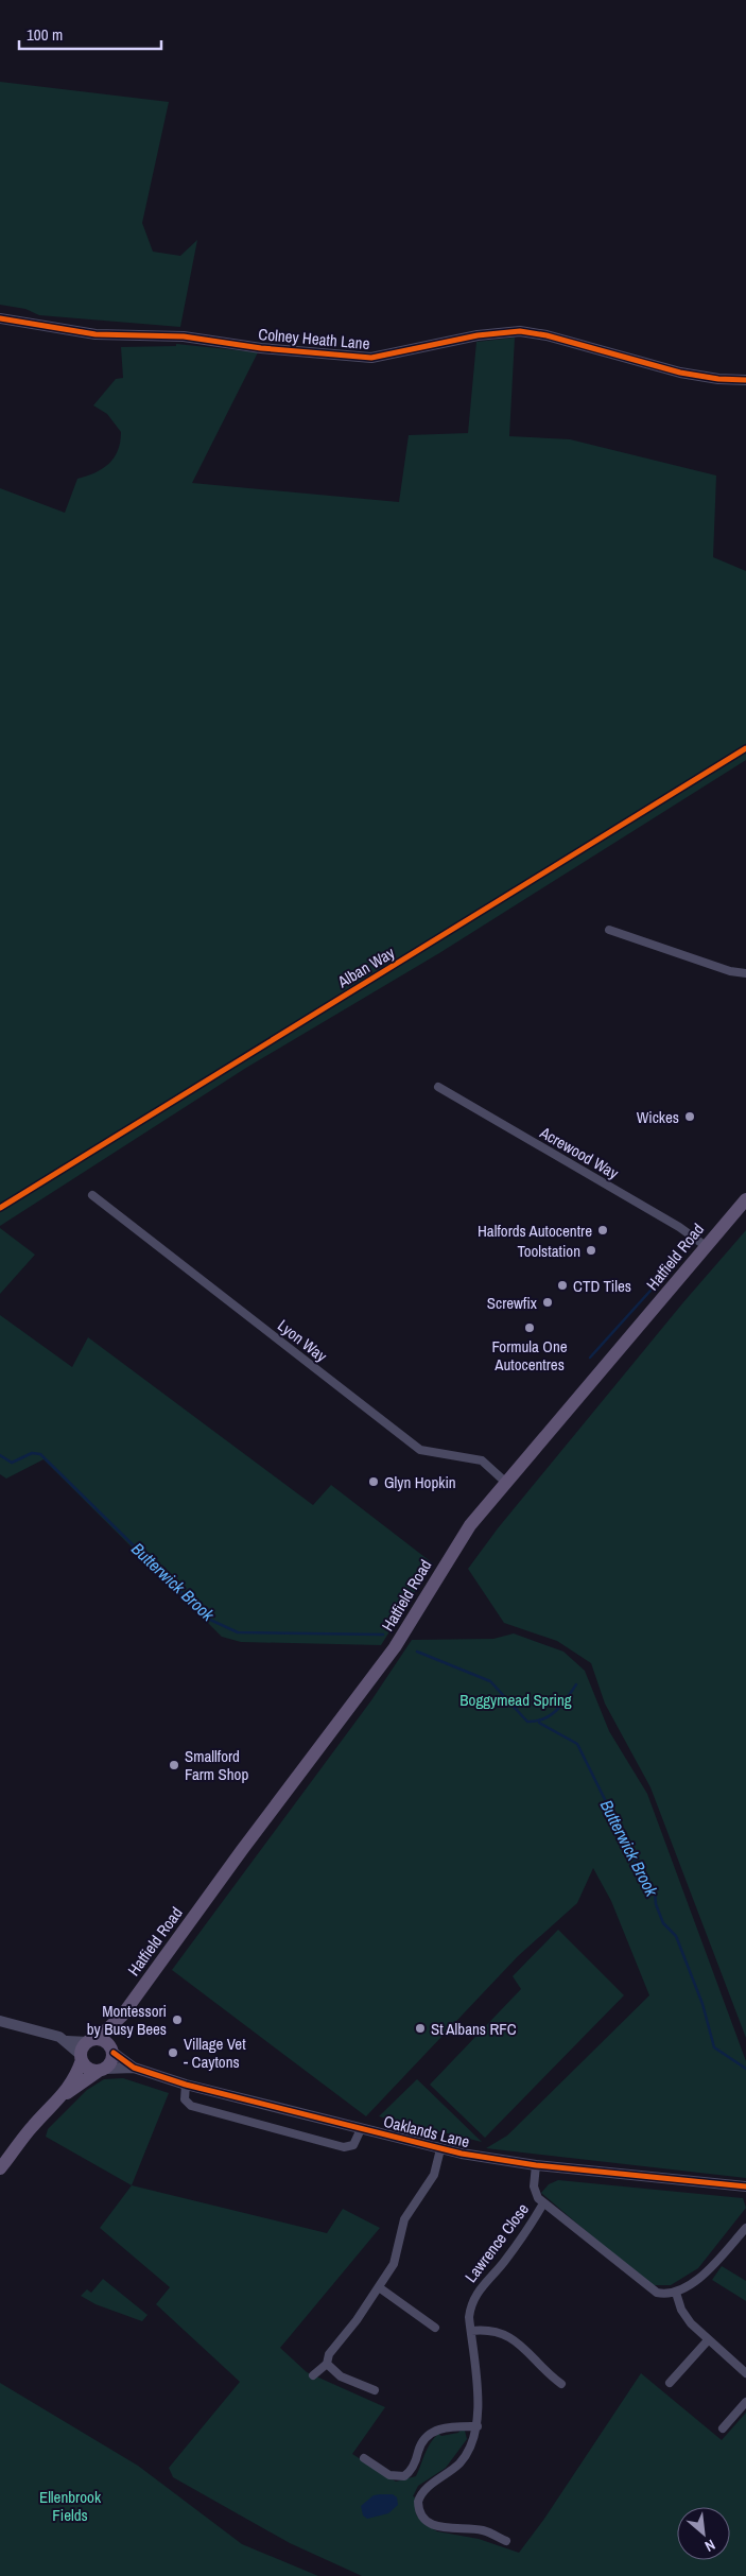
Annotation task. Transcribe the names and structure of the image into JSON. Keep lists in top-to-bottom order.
{
  "streets": {
    "main road": ["Hatfield Road"],
    "street": [
      "Colney Heath Lane",
      "Acrewood Way",
      "Lyon Way",
      "Oaklands Lane",
      "Lawrence Close"
    ],
    "cycle path": ["Alban Way"]
  },
  "crossings": [
    ["Acrewood Way", "Hatfield Road"],
    ["Hatfield Road", "Lyon Way"],
    ["Hatfield Road", "Oaklands Lane"]
  ],
  "water": ["Butterwick Brook"],
  "parks": ["Boggymead Spring", "Ellenbrook Fields"],
  "places": [
    "Wickes",
    "Halfords Autocentre",
    "Toolstation",
    "CTD Tiles",
    "Screwfix",
    "Formula One Autocentres",
    "Glyn Hopkin",
    "Smallford Farm Shop",
    "Montessori by Busy Bees",
    "St Albans RFC",
    "Village Vet - Caytons"
  ],
  "scale_bar": "100 m",
  "north": "bottom right"
}
